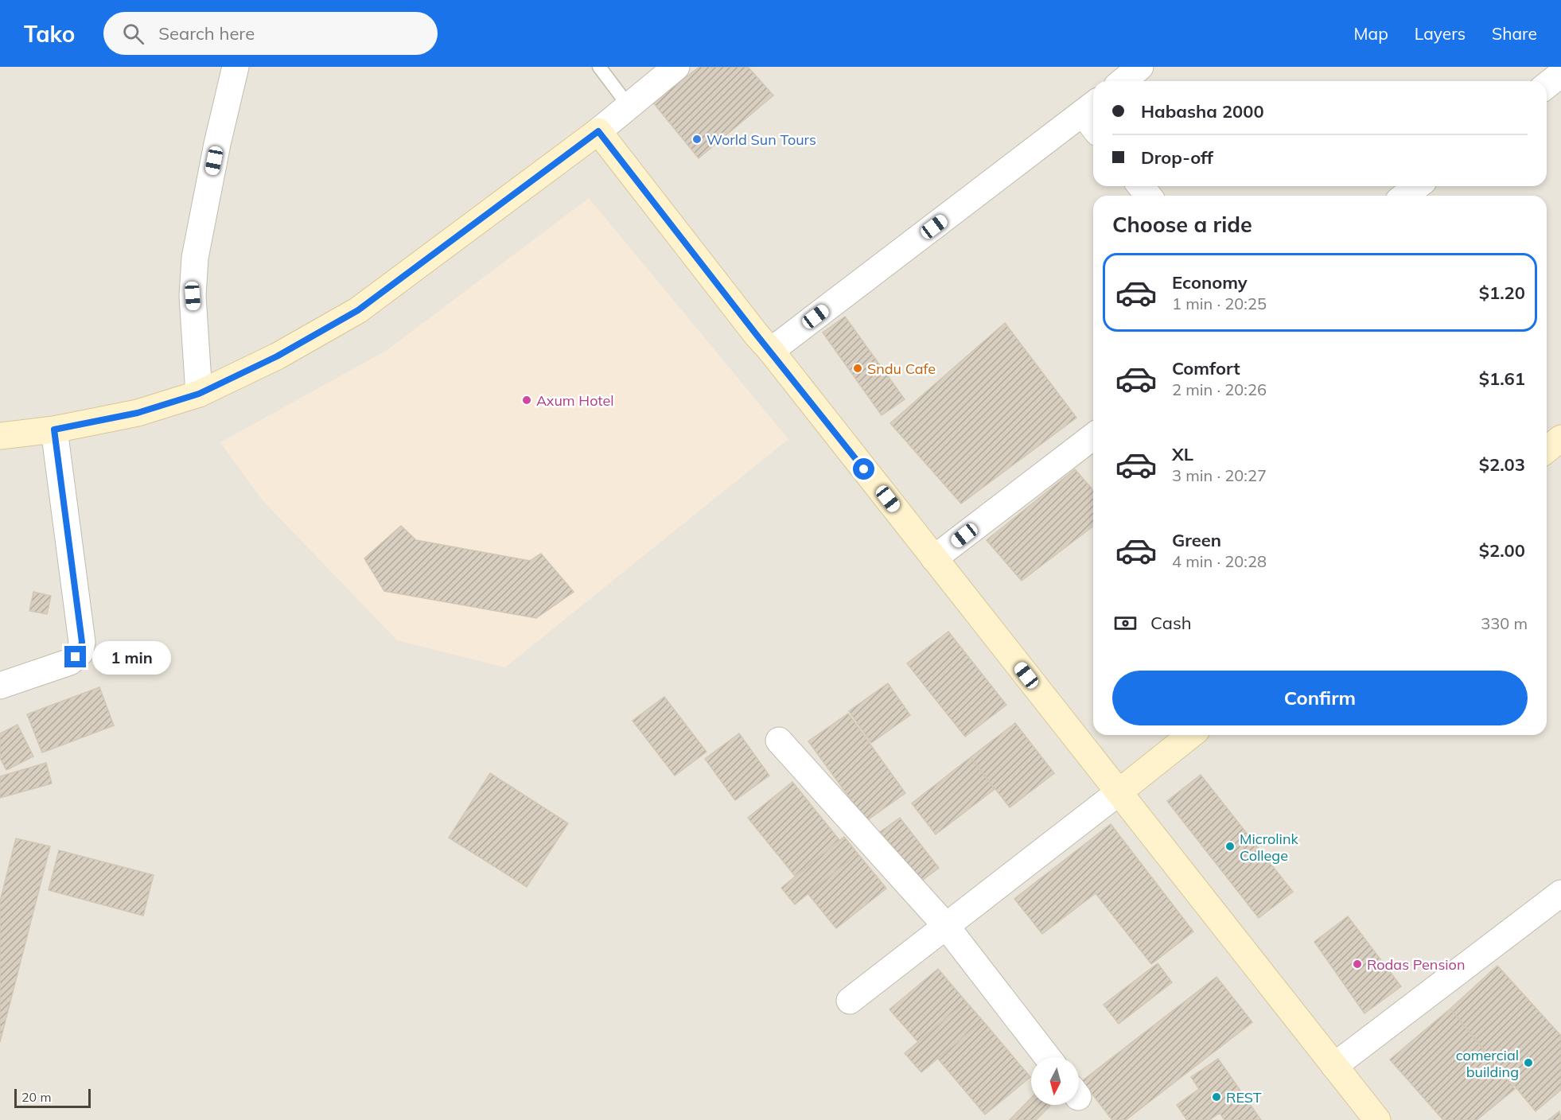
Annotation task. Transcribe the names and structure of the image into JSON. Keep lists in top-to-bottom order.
{
  "places": [
    "World Sun Tours",
    "Sndu Cafe",
    "Axum Hotel",
    "Microlink College",
    "Rodas Pension",
    "comercial building",
    "REST"
  ],
  "scale_bar": "20 m",
  "north": "bottom",
  "page": {
    "header": "Tako",
    "search": "Search here",
    "nav": ["Map", "Layers", "Share"],
    "banner": ["Habasha 2000", "Drop-off"],
    "heading": "Choose a ride",
    "list": [
      {
        "name": "Economy",
        "note": "1 min · 20:25",
        "value": "$1.20"
      },
      {
        "name": "Comfort",
        "note": "2 min · 20:26",
        "value": "$1.61"
      },
      {
        "name": "XL",
        "note": "3 min · 20:27",
        "value": "$2.03"
      },
      {
        "name": "Green",
        "note": "4 min · 20:28",
        "value": "$2.00"
      }
    ],
    "pay": ["Cash", "330 m"],
    "bubble": "1 min",
    "buttons": "Confirm",
    "scale": "20 m"
  }
}
